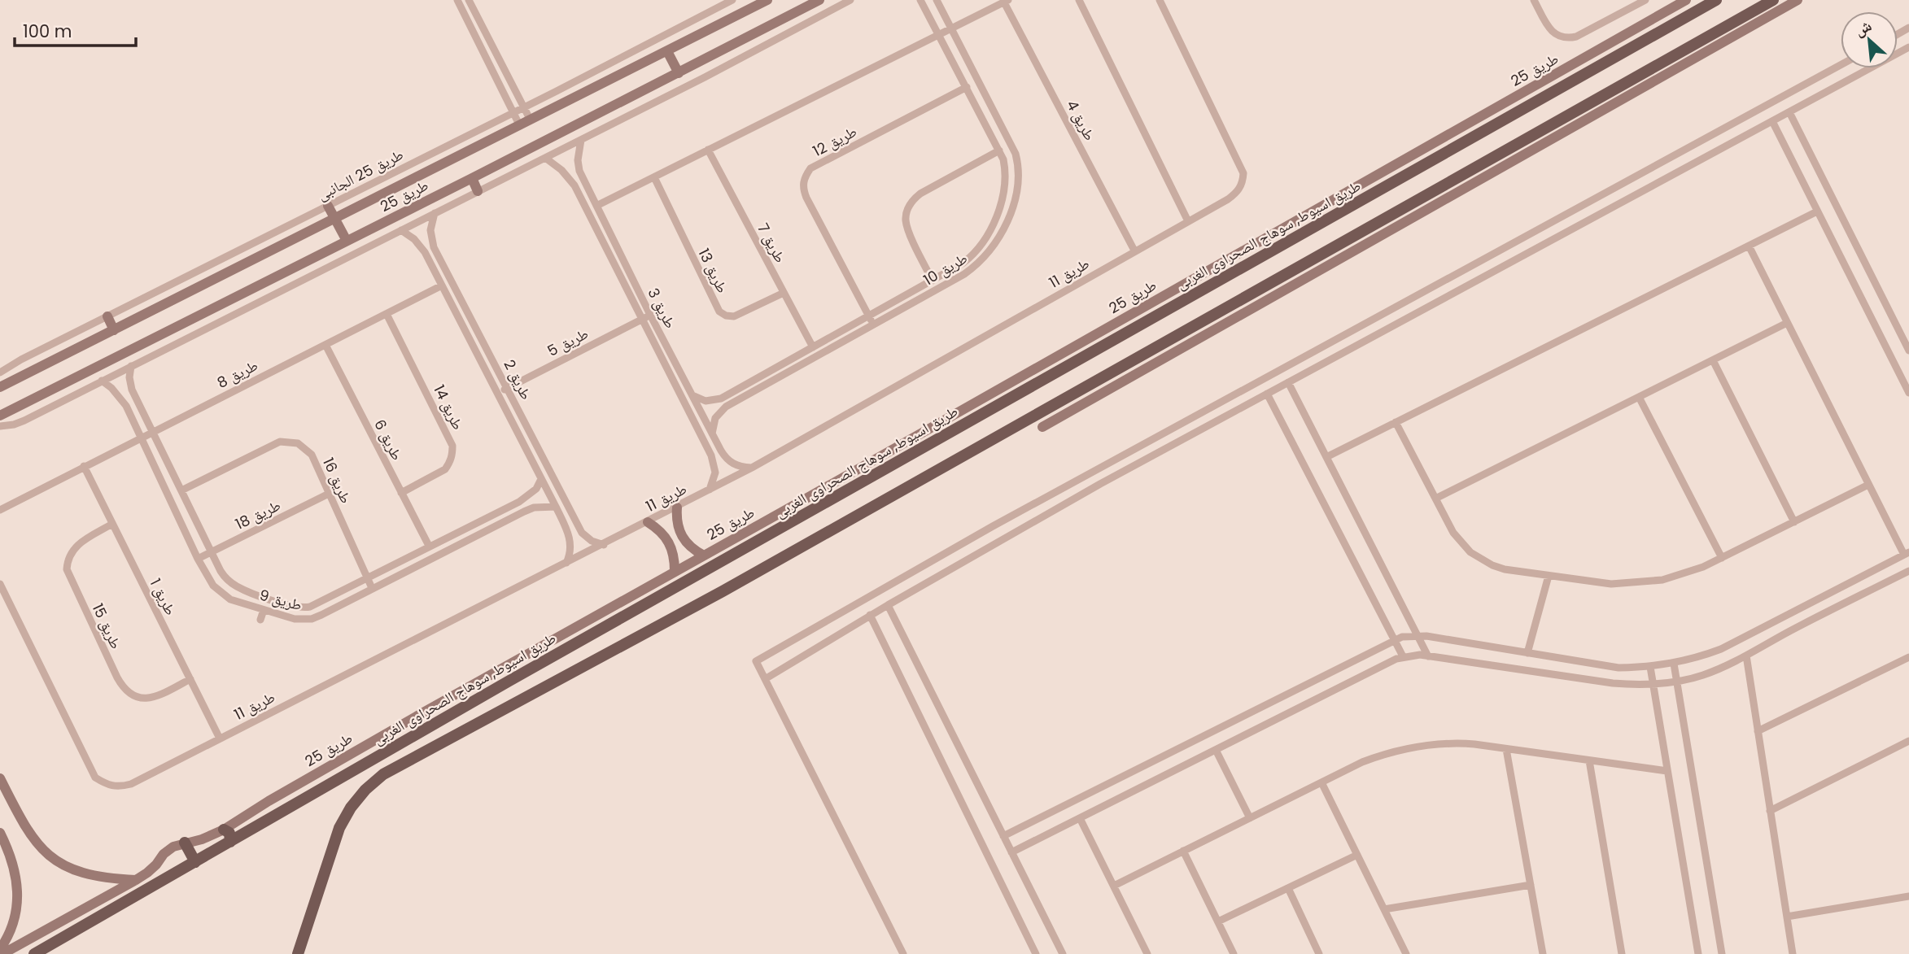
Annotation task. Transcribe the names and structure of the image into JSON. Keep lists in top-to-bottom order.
{
  "streets": {
    "main road": ["طريق اسيوط, سوهاج الصحراوى الغربى"],
    "street": [
      "طريق 25",
      "طريق 4",
      "طريق 12",
      "طريق 25 الجانبى",
      "طريق 7",
      "طريق 10",
      "طريق 13",
      "طريق 11",
      "طريق 3",
      "طريق 5",
      "طريق 8",
      "طريق 2",
      "طريق 14",
      "طريق 6",
      "طريق 16",
      "طريق 18",
      "طريق 1",
      "طريق 9",
      "طريق 15"
    ]
  },
  "crossings": [
    ["طريق 4", "طريق 11"],
    ["طريق 12", "طريق 10"],
    ["طريق 7", "طريق 10"],
    ["طريق 7", "طريق 13"],
    ["طريق 10", "طريق 3"],
    ["طريق 11", "طريق 3"],
    ["طريق 11", "طريق 2"],
    ["طريق 11", "طريق 1"],
    ["طريق 3", "طريق 5"],
    ["طريق 5", "طريق 2"],
    ["طريق 8", "طريق 2"],
    ["طريق 8", "طريق 14"],
    ["طريق 8", "طريق 6"],
    ["طريق 8", "طريق 1"],
    ["طريق 8", "طريق 9"],
    ["طريق 2", "طريق 9"],
    ["طريق 14", "طريق 6"],
    ["طريق 6", "طريق 9"],
    ["طريق 16", "طريق 18"],
    ["طريق 16", "طريق 9"],
    ["طريق 18", "طريق 9"],
    ["طريق 1", "طريق 15"]
  ],
  "scale_bar": "100 m",
  "north": "top left"
}
